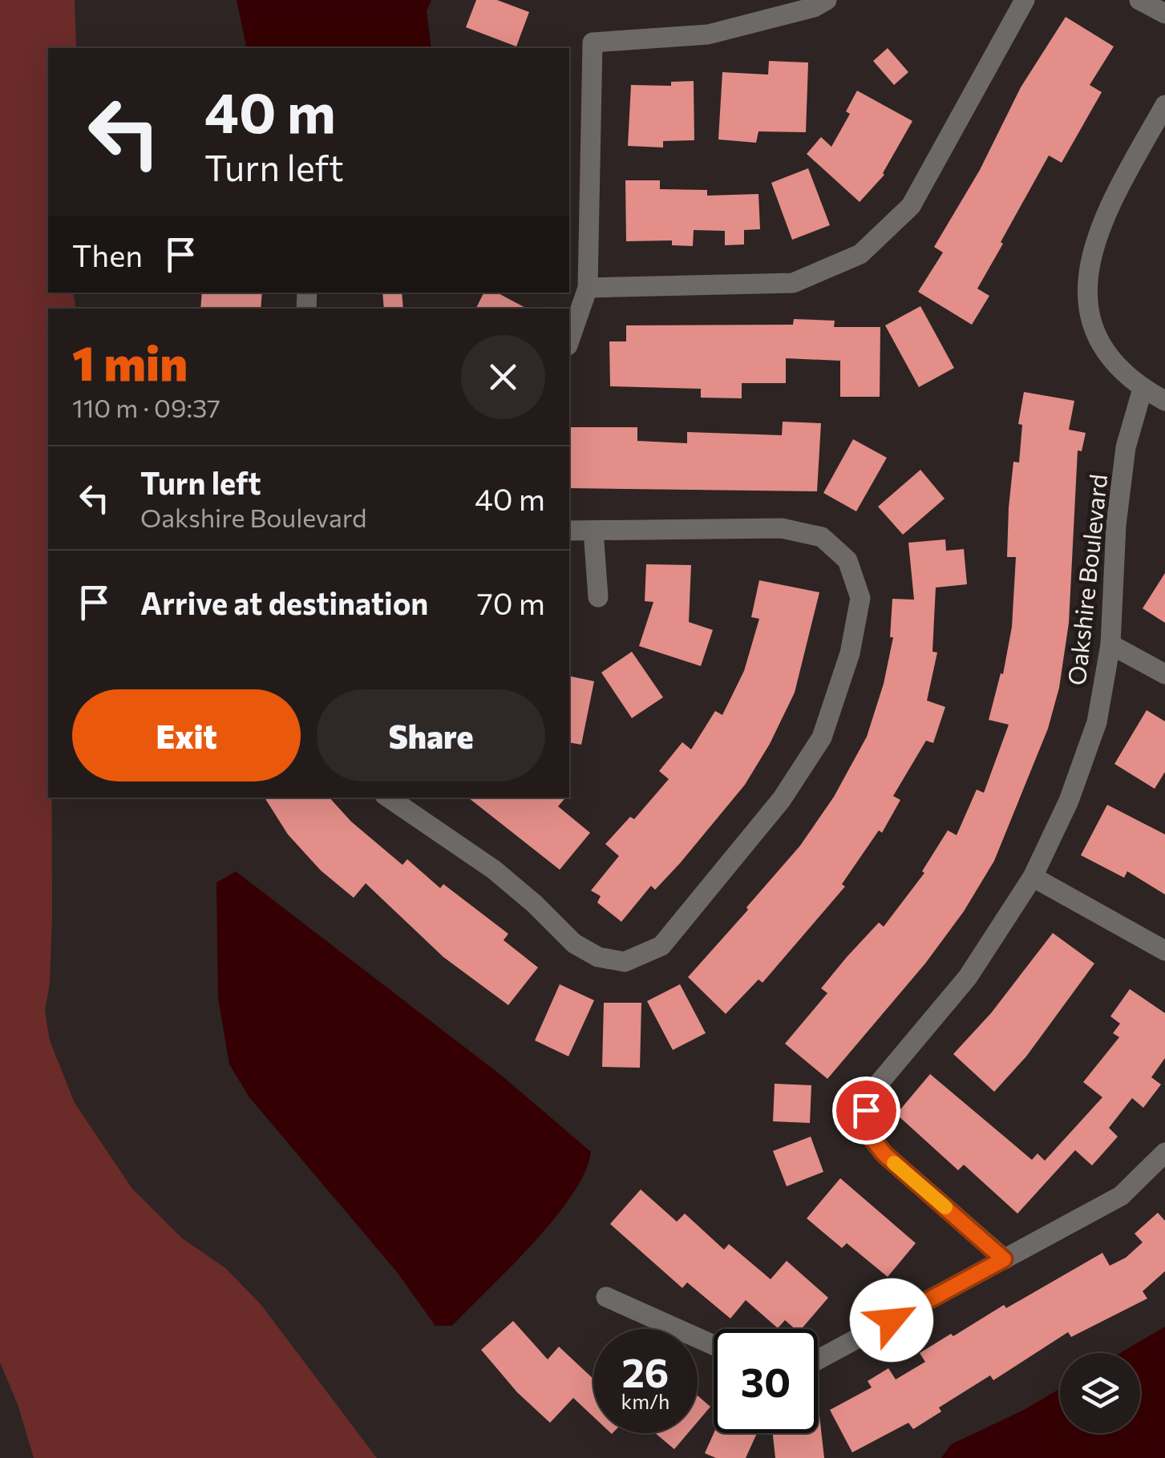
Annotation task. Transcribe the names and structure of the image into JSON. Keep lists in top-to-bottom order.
{
  "streets": {
    "street": ["Oakshire Boulevard"]
  },
  "page": {
    "turn": ["40 m", "Turn left"],
    "then": "Then",
    "heading": ["1 min", "110 m · 09:37"],
    "list": [
      {
        "name": "Turn left",
        "note": "Oakshire Boulevard",
        "value": "40 m"
      },
      {
        "name": "Arrive at destination",
        "value": "70 m"
      }
    ],
    "buttons": ["Exit", "Share"],
    "speed": "26 km/h",
    "limit": "30"
  }
}
